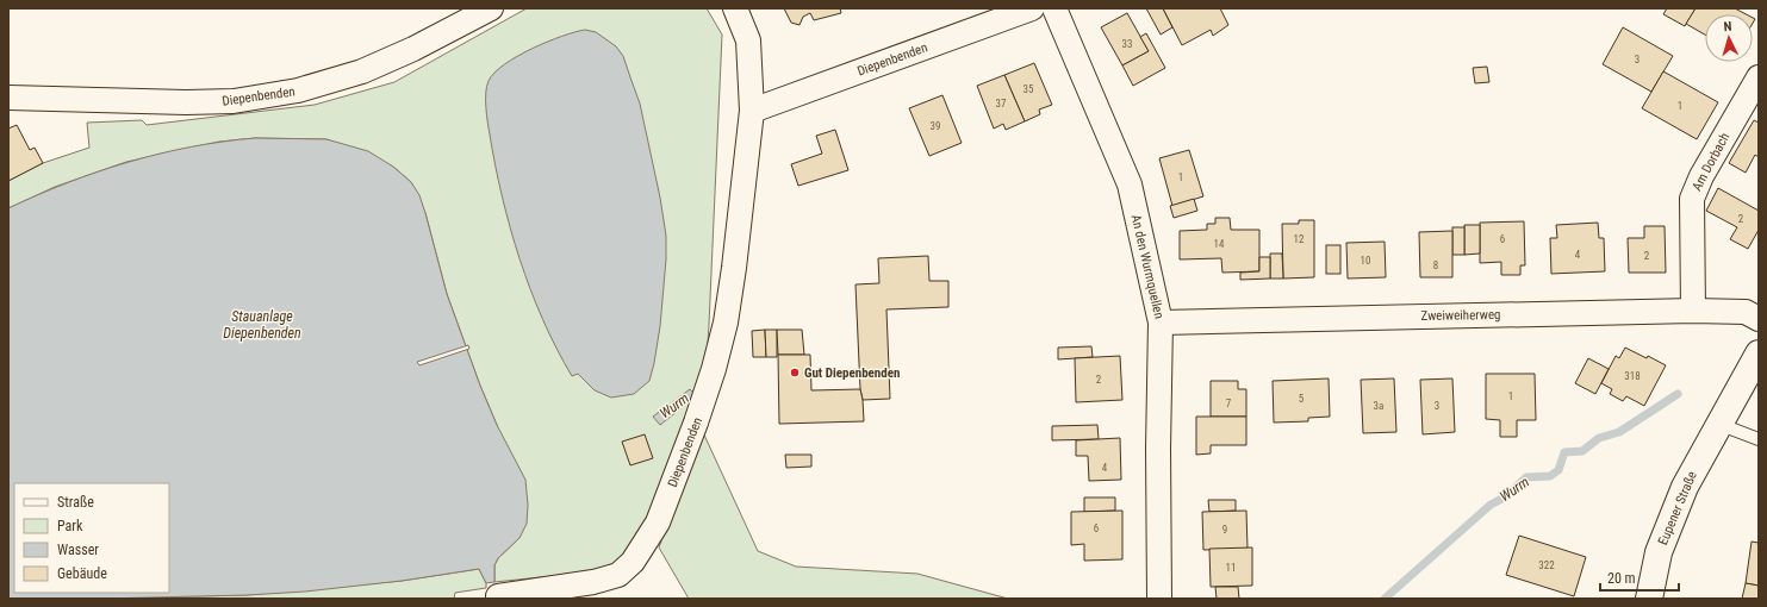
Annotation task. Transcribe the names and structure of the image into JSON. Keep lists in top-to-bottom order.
{
  "streets": {
    "main road": ["Eupener Straße"],
    "street": [
      "Diepenbenden",
      "Am Dorbach",
      "An den Wurmquellen",
      "Zweiweiherweg"
    ]
  },
  "crossings": [
    ["Am Dorbach", "Zweiweiherweg"],
    ["An den Wurmquellen", "Zweiweiherweg"]
  ],
  "water": ["Stauanlage Diepenbenden", "Wurm"],
  "places": ["Gut Diepenbenden"],
  "house_numbers": [
    "33",
    "3",
    "35",
    "37",
    "1",
    "39",
    "1",
    "2",
    "12",
    "6",
    "14",
    "4",
    "2",
    "10",
    "8",
    "318",
    "2",
    "1",
    "5",
    "7",
    "3a",
    "3",
    "4",
    "6",
    "9",
    "322",
    "11"
  ],
  "legend": [
    "Straße",
    "Park",
    "Wasser",
    "Gebäude"
  ],
  "scale_bar": "20 m",
  "north": "top"
}
